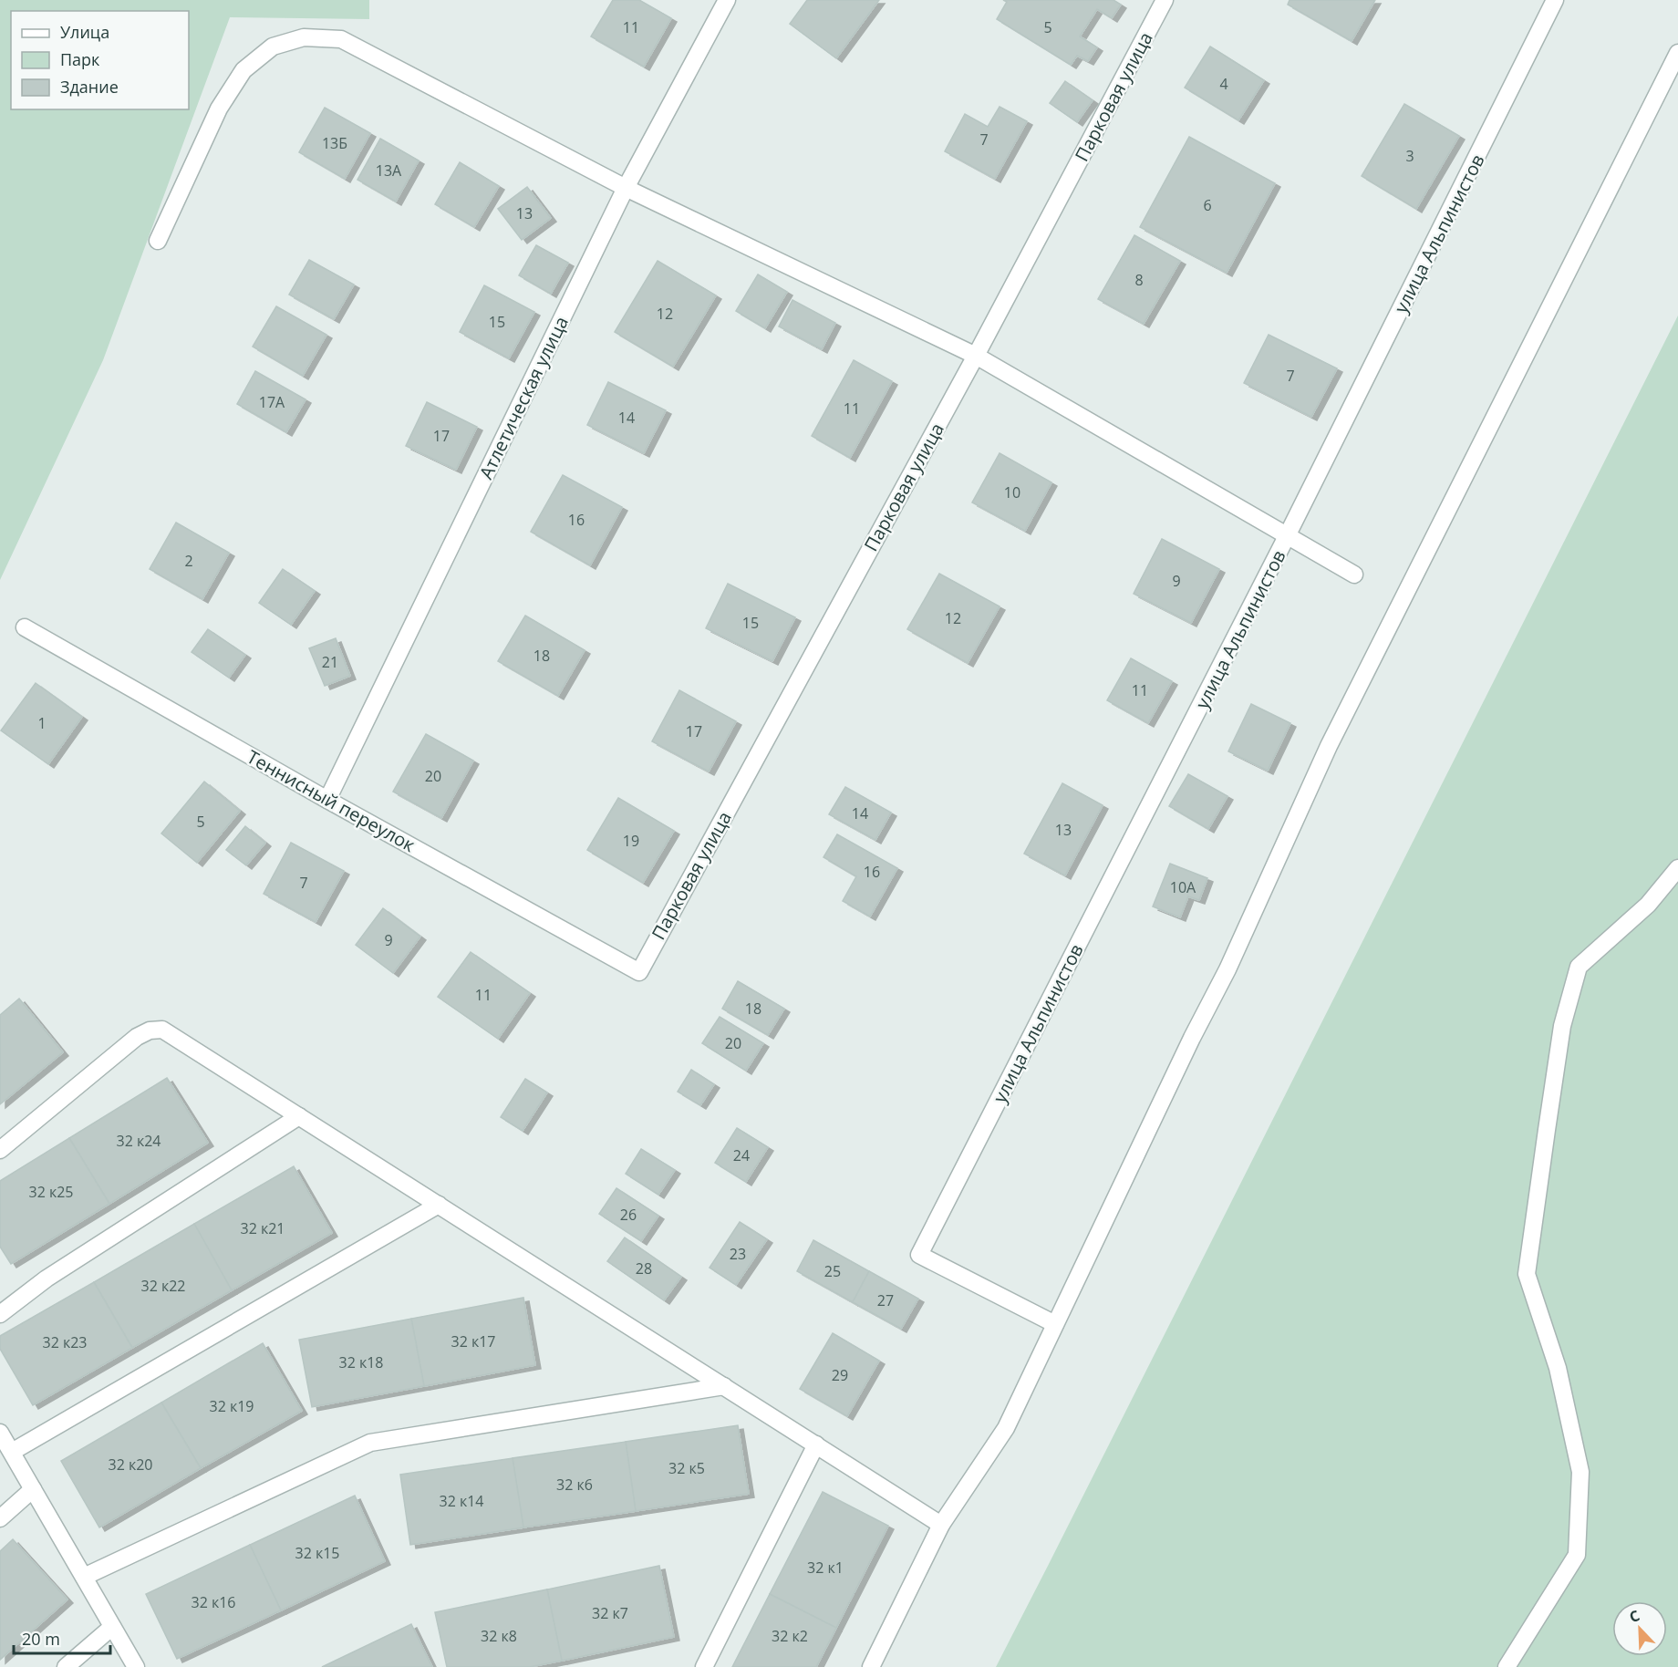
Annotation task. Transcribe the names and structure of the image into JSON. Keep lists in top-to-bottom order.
{
  "streets": {
    "street": [
      "Парковая улица",
      "улица Альпинистов",
      "Атлетическая улица",
      "Теннисный переулок"
    ]
  },
  "crossings": [
    ["Парковая улица", "Теннисный переулок"],
    ["Атлетическая улица", "Теннисный переулок"]
  ],
  "house_numbers": [
    "11",
    "5",
    "4",
    "7",
    "13Б",
    "3",
    "13А",
    "6",
    "13",
    "8",
    "12",
    "15",
    "7",
    "17А",
    "11",
    "14",
    "17",
    "10",
    "16",
    "2",
    "9",
    "12",
    "15",
    "18",
    "21",
    "11",
    "1",
    "17",
    "20",
    "14",
    "5",
    "13",
    "19",
    "16",
    "7",
    "10А",
    "9",
    "11",
    "18",
    "20",
    "32 к24",
    "24",
    "32 к25",
    "26",
    "32 к21",
    "23",
    "28",
    "25",
    "32 к22",
    "27",
    "32 к17",
    "32 к23",
    "32 к18",
    "29",
    "32 к19",
    "32 к20",
    "32 к5",
    "32 к6",
    "32 к14",
    "32 к15",
    "32 к1",
    "32 к16",
    "32 к7",
    "32 к8",
    "32 к2"
  ],
  "legend": ["Улица", "Парк", "Здание"],
  "scale_bar": "20 m",
  "north": "top left"
}
